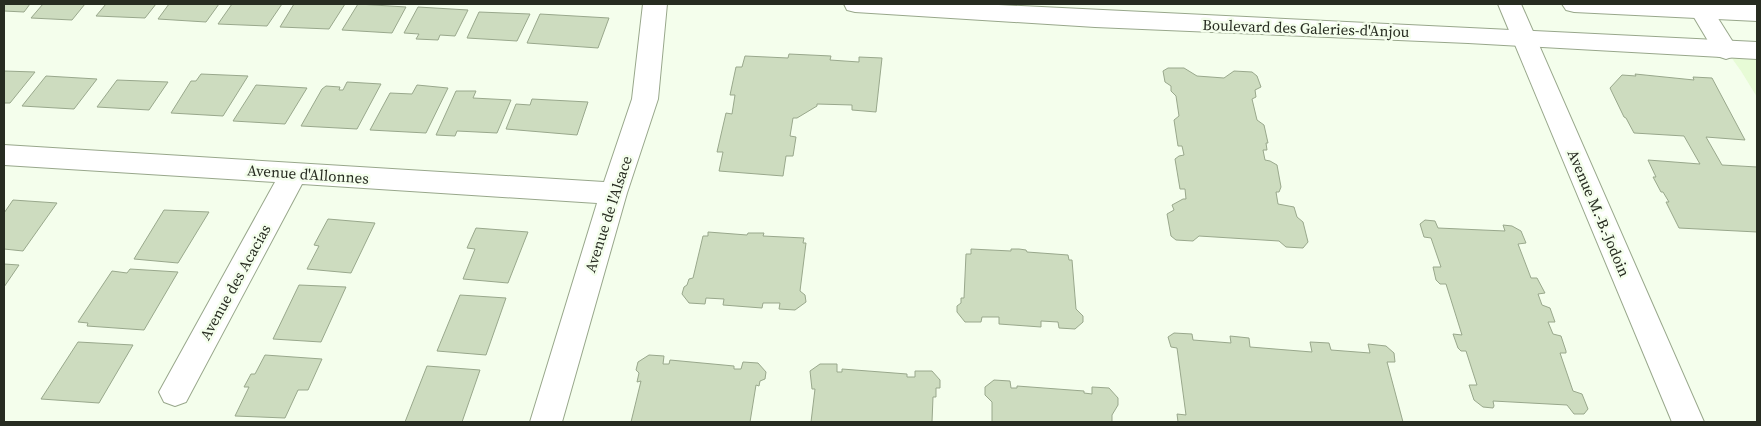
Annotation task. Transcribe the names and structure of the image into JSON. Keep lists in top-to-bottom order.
{
  "streets": {
    "street": [
      "Boulevard des Galeries-d'Anjou",
      "Avenue d'Allonnes",
      "Avenue M.-B.-Jodoin",
      "Avenue de l'Alsace",
      "Avenue des Acacias"
    ]
  },
  "crossings": [
    ["Boulevard des Galeries-d'Anjou", "Avenue M.-B.-Jodoin"],
    ["Avenue d'Allonnes", "Avenue de l'Alsace"],
    ["Avenue d'Allonnes", "Avenue des Acacias"]
  ]
}
